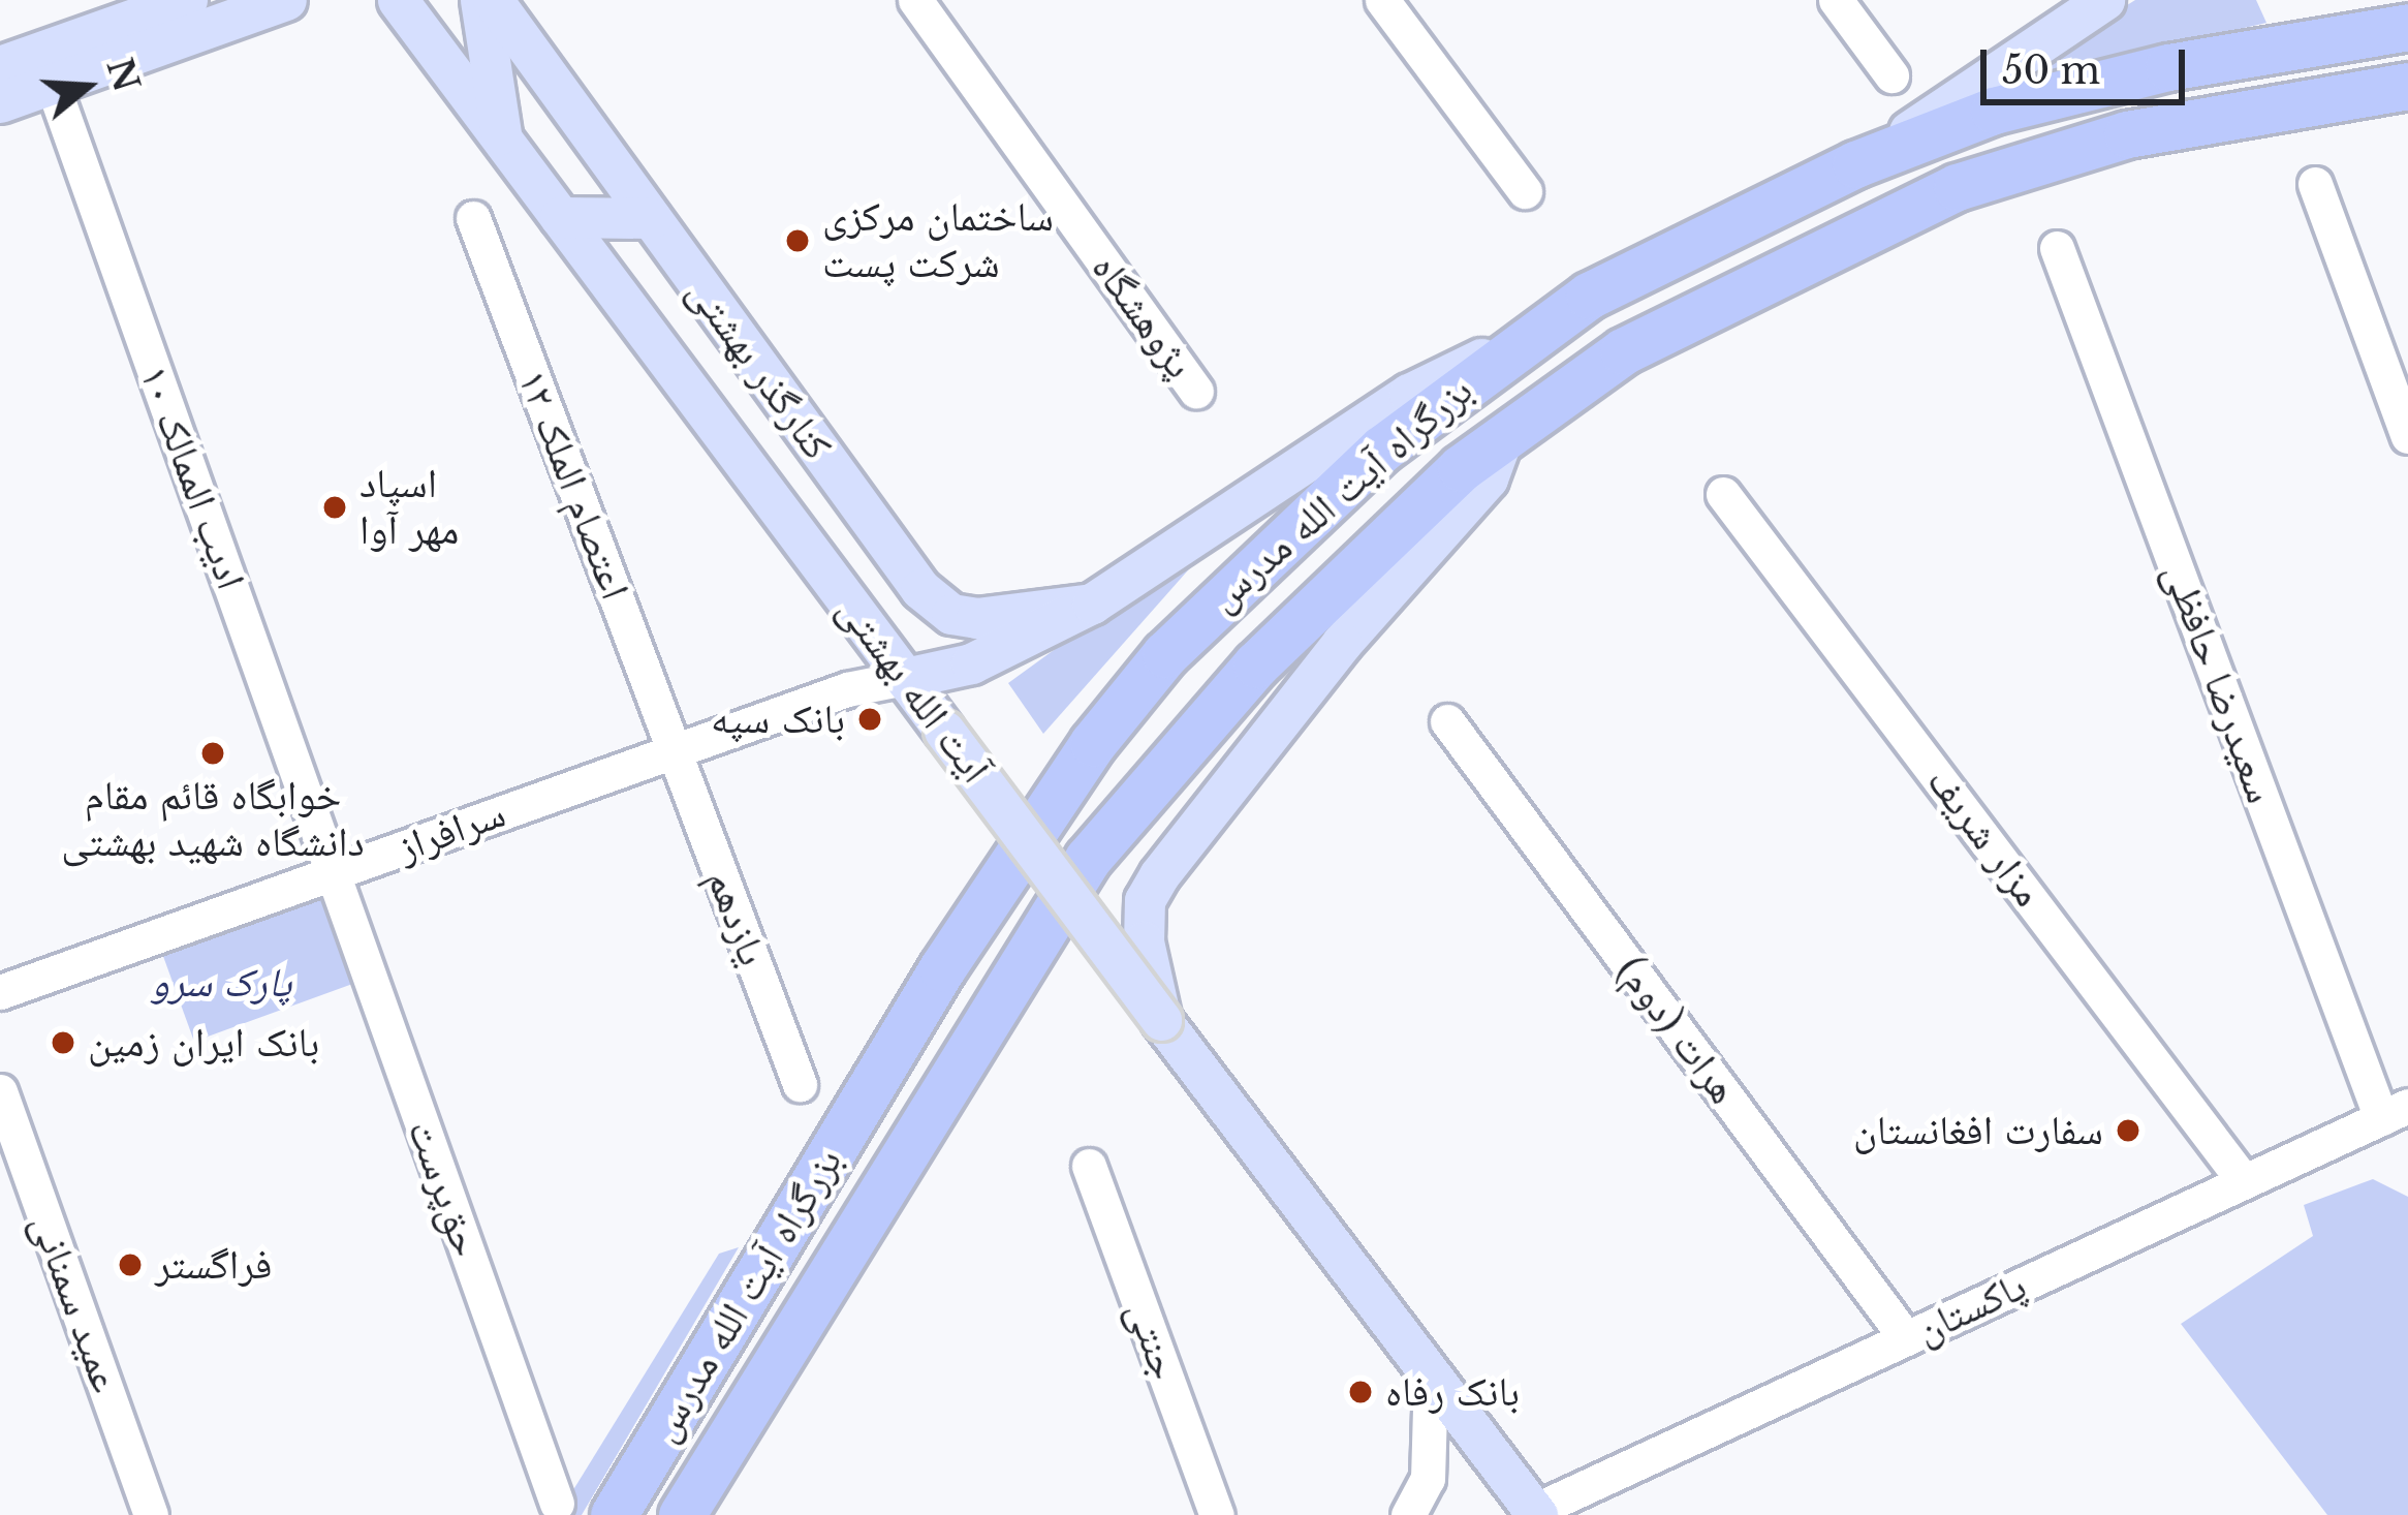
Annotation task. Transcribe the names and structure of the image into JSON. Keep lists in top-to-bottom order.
{
  "streets": {
    "highway": ["بزرگراه آیت الله مدرس"],
    "main road": ["کنارگذر بهشتی", "آیت الله بهشتی"],
    "street": [
      "پژوهشگاه",
      "ادیب الممالک ۱۰",
      "اعتصام الملک ۱۲",
      "سعیدرضا حافظی",
      "سرافراز",
      "مزار شریف",
      "یازدهم",
      "هرات (دوم)",
      "حق‌پرست",
      "عمید سمنانی",
      "پاکستان",
      "جنتی"
    ]
  },
  "crossings": [
    ["ادیب الممالک ۱۰", "سرافراز"],
    ["ادیب الممالک ۱۰", "حق‌پرست"],
    ["اعتصام الملک ۱۲", "سرافراز"],
    ["اعتصام الملک ۱۲", "یازدهم"],
    ["سعیدرضا حافظی", "پاکستان"],
    ["آیت الله بهشتی", "سرافراز"],
    ["آیت الله بهشتی", "پاکستان"],
    ["سرافراز", "یازدهم"],
    ["سرافراز", "حق‌پرست"],
    ["مزار شریف", "پاکستان"],
    ["هرات (دوم)", "پاکستان"]
  ],
  "parks": ["پارک سرو"],
  "places": [
    "ساختمان مرکزی شرکت پست",
    "اسپاد مهر آوا",
    "بانک سپه",
    "خوابگاه قائم مقام دانشگاه شهید بهشتی",
    "بانک ایران زمین",
    "سفارت افغانستان",
    "فراگستر",
    "بانک رفاه"
  ],
  "scale_bar": "50 m",
  "north": "right"
}
